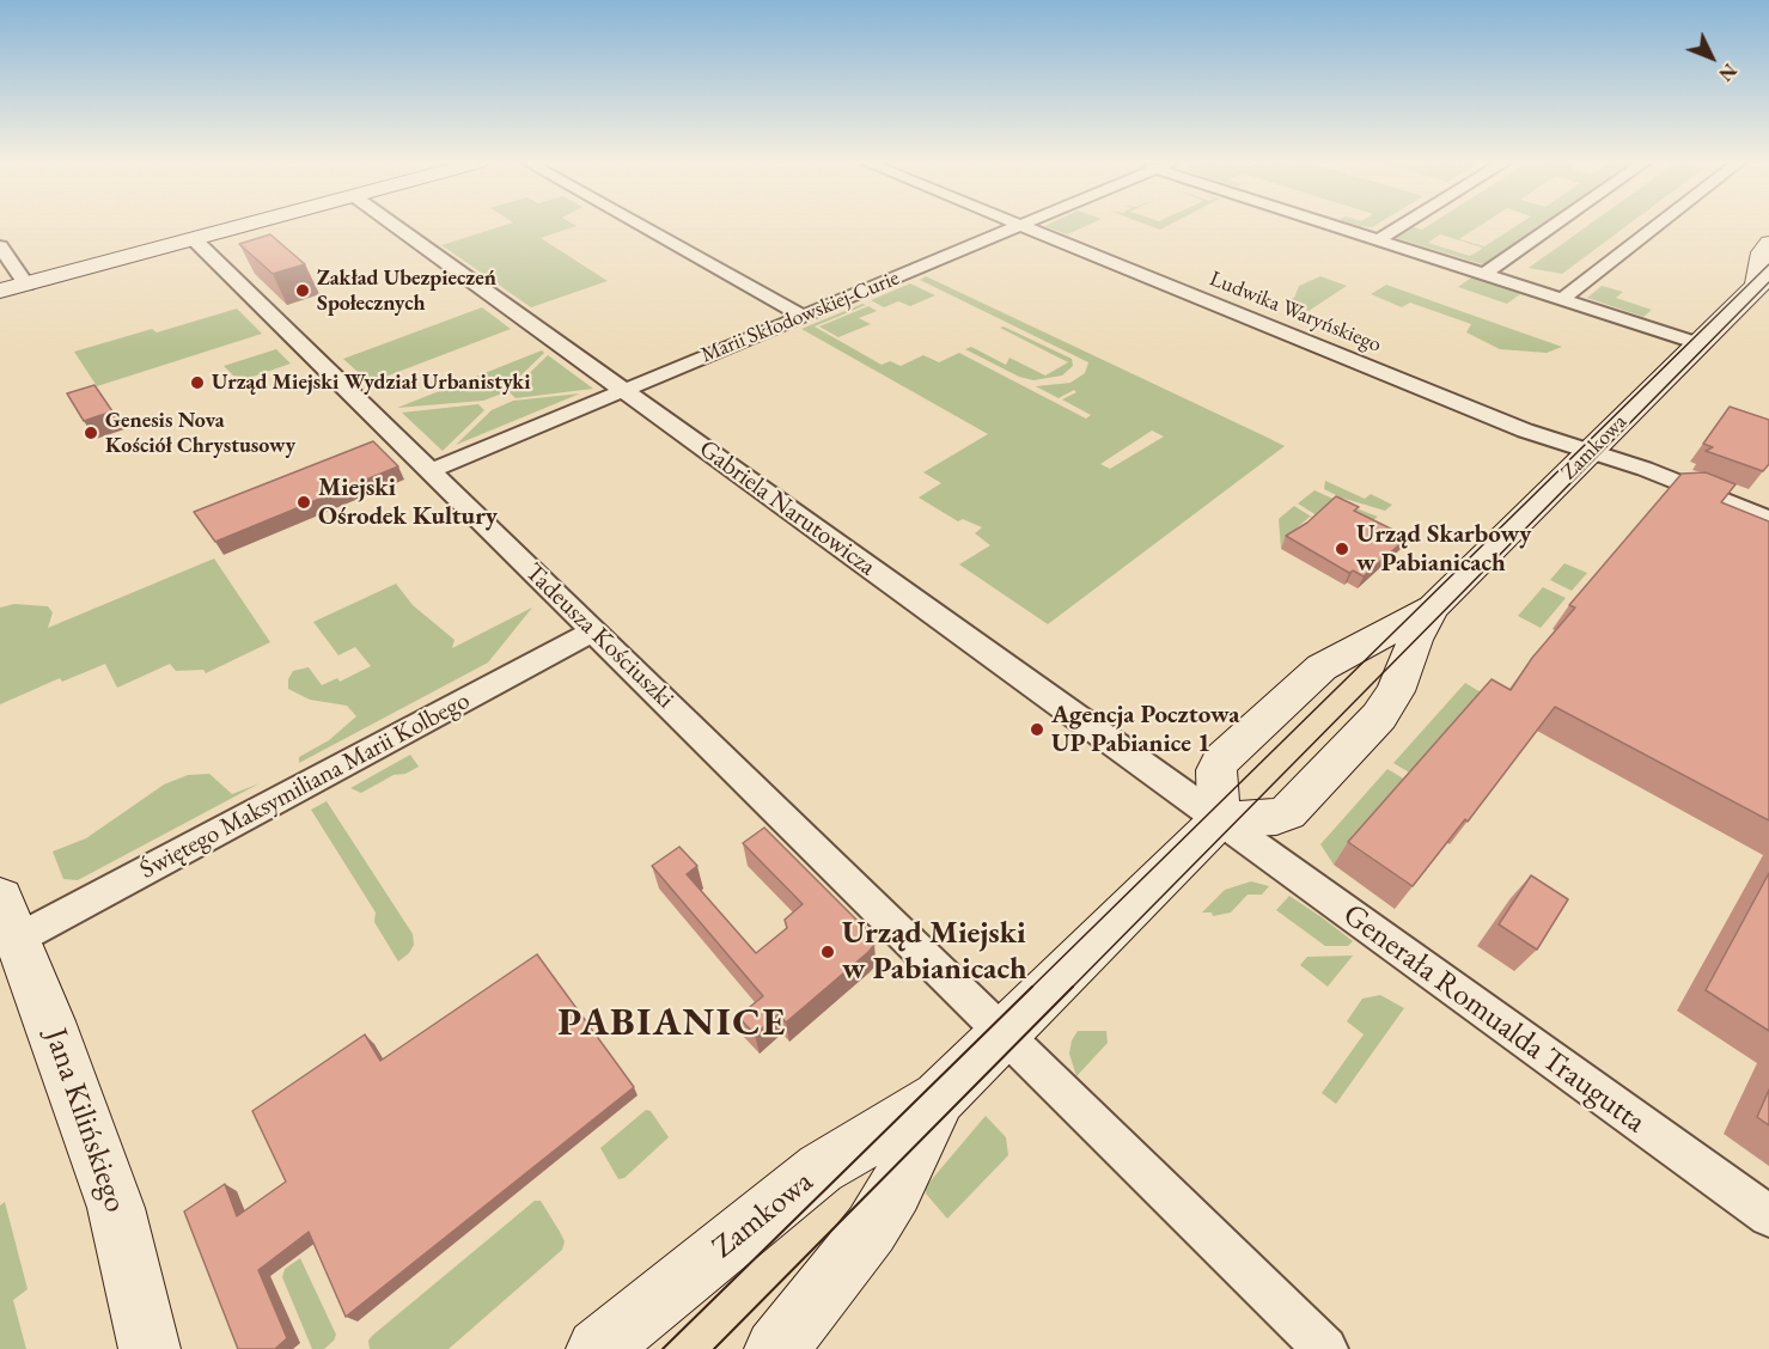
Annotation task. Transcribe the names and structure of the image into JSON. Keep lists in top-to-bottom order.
{
  "streets": {
    "street": [
      "Ludwika Waryńskiego",
      "Marii Skłodowskiej-Curie",
      "Zamkowa",
      "Gabriela Narutowicza",
      "Tadeusza Kościuszki",
      "Świętego Maksymiliana Marii Kolbego",
      "Generała Romualda Traugutta",
      "Jana Kilińskiego"
    ]
  },
  "crossings": [
    ["Ludwika Waryńskiego", "Marii Skłodowskiej-Curie"],
    ["Ludwika Waryńskiego", "Zamkowa"],
    ["Marii Skłodowskiej-Curie", "Gabriela Narutowicza"],
    ["Marii Skłodowskiej-Curie", "Tadeusza Kościuszki"],
    ["Zamkowa", "Gabriela Narutowicza"],
    ["Zamkowa", "Tadeusza Kościuszki"],
    ["Zamkowa", "Generała Romualda Traugutta"],
    ["Gabriela Narutowicza", "Generała Romualda Traugutta"],
    ["Tadeusza Kościuszki", "Świętego Maksymiliana Marii Kolbego"],
    ["Świętego Maksymiliana Marii Kolbego", "Jana Kilińskiego"]
  ],
  "districts": ["PABIANICE"],
  "places": [
    "Zakład Ubezpieczeń Społecznych",
    "Urząd Miejski Wydział Urbanistyki",
    "Genesis Nova Kościół Chrystusowy",
    "Miejski Ośrodek Kultury",
    "Urząd Skarbowy w Pabianicach",
    "Agencja Pocztowa UP Pabianice 1",
    "Urząd Miejski w Pabianicach"
  ],
  "north": "bottom right"
}
